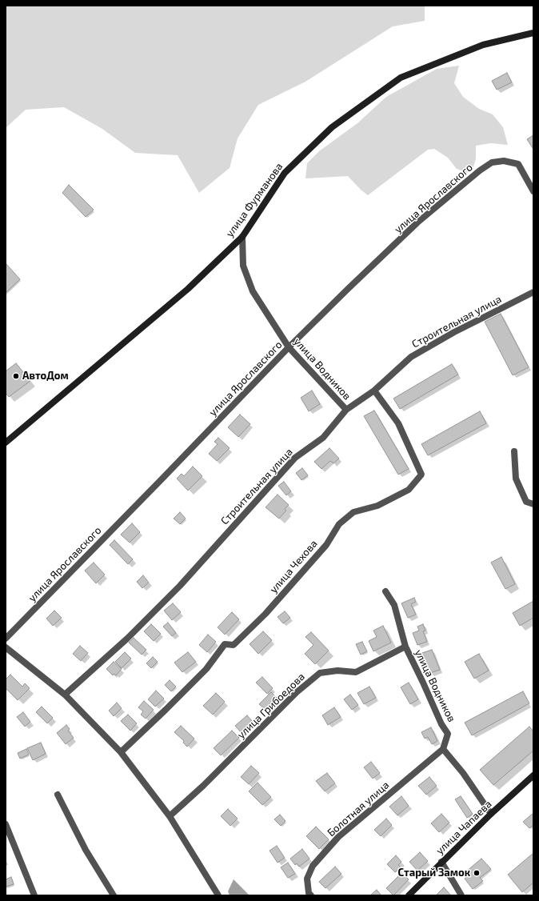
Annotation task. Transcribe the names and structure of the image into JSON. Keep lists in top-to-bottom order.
{
  "streets": {
    "main road": ["улица Фурманова", "улица Чапаева"],
    "street": [
      "улица Ярославского",
      "Строительная улица",
      "улица Водников",
      "улица Чехова",
      "улица Грибоедова",
      "Болотная улица"
    ]
  },
  "crossings": [
    ["улица Ярославского", "улица Водников"],
    ["улица Фурманова", "улица Водников"],
    ["Строительная улица", "улица Водников"],
    ["Строительная улица", "улица Чехова"],
    ["улица Водников", "улица Грибоедова"],
    ["улица Водников", "Болотная улица"]
  ],
  "places": ["АвтоДом", "Старый Замок"]
}
